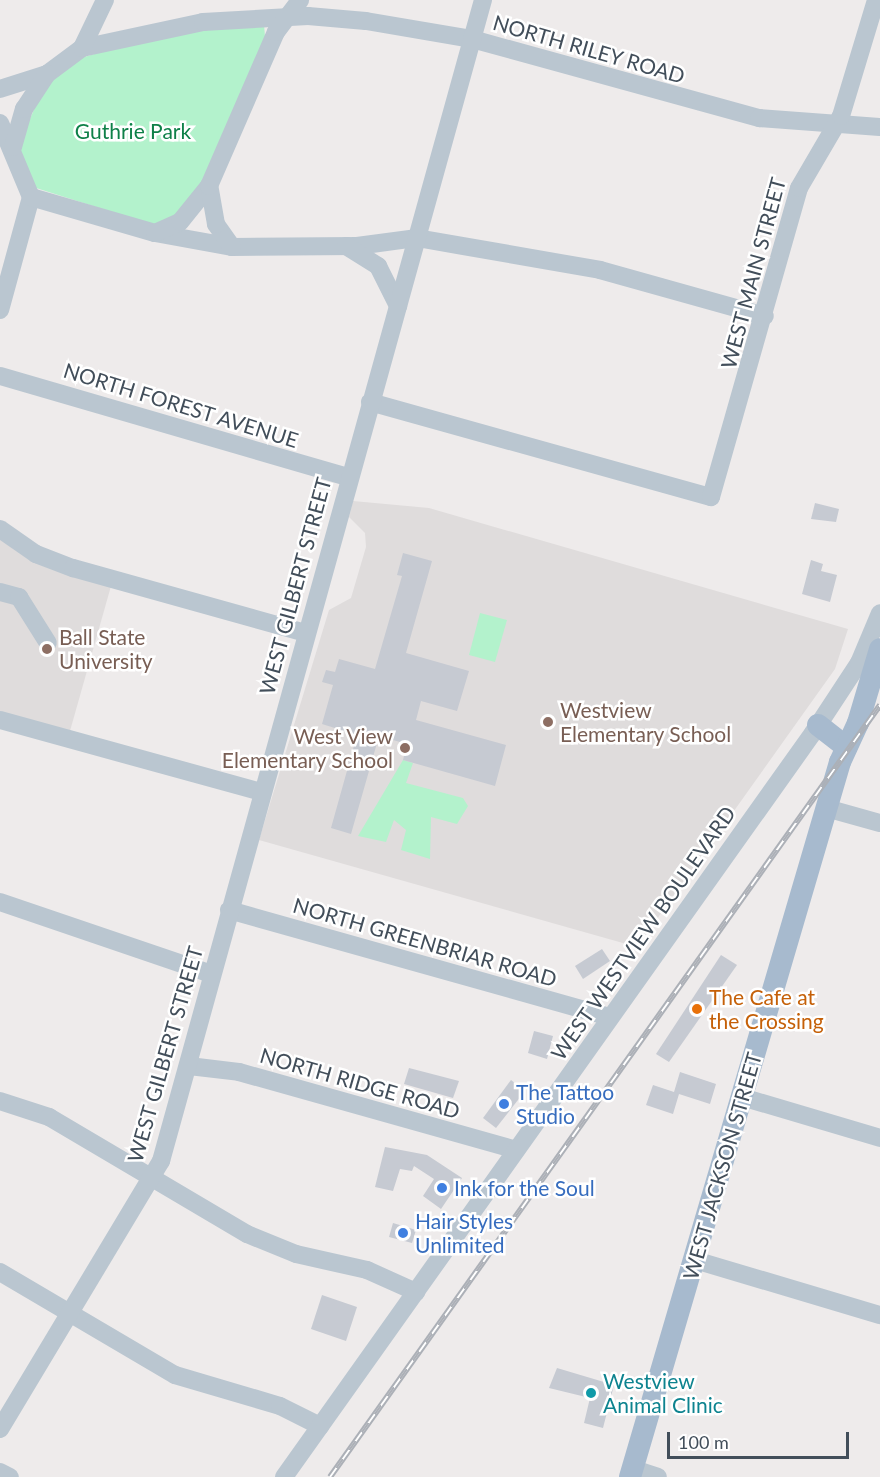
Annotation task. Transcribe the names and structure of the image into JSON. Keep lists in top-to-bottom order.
{
  "streets": {
    "main road": ["WEST JACKSON STREET"],
    "street": [
      "NORTH RILEY ROAD",
      "WEST MAIN STREET",
      "NORTH FOREST AVENUE",
      "WEST GILBERT STREET",
      "WEST WESTVIEW BOULEVARD",
      "NORTH GREENBRIAR ROAD",
      "NORTH RIDGE ROAD"
    ]
  },
  "crossings": [
    ["NORTH RILEY ROAD", "WEST MAIN STREET"],
    ["NORTH RILEY ROAD", "WEST GILBERT STREET"],
    ["WEST MAIN STREET", "WEST GILBERT STREET"],
    ["NORTH FOREST AVENUE", "WEST GILBERT STREET"],
    ["WEST GILBERT STREET", "NORTH GREENBRIAR ROAD"],
    ["WEST GILBERT STREET", "NORTH RIDGE ROAD"],
    ["WEST WESTVIEW BOULEVARD", "NORTH GREENBRIAR ROAD"],
    ["WEST WESTVIEW BOULEVARD", "NORTH RIDGE ROAD"]
  ],
  "parks": ["Guthrie Park"],
  "places": [
    "Ball State University",
    "Westview Elementary School",
    "West View Elementary School",
    "The Cafe at the Crossing",
    "The Tattoo Studio",
    "Ink for the Soul",
    "Hair Styles Unlimited",
    "Westview Animal Clinic"
  ],
  "scale_bar": "100 m"
}
